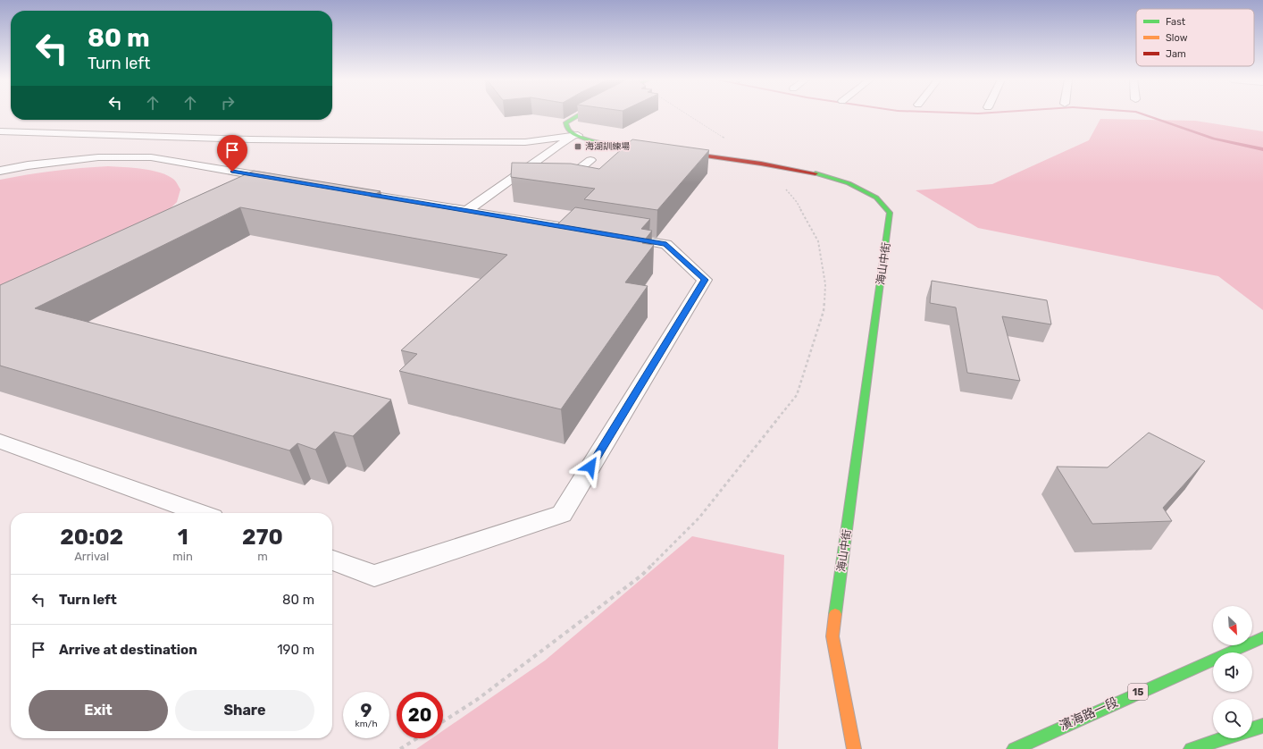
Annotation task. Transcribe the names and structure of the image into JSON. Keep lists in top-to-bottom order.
{
  "streets": {
    "main road": ["海山中街", "15", "濱海路一段"]
  },
  "places": {
    "transit": ["海湖訓練場"]
  },
  "legend": ["Fast", "Slow", "Jam"],
  "north": "bottom right",
  "page": {
    "turn": ["80 m", "Turn left"],
    "eta": [
      "20:02",
      "Arrival",
      "1",
      "min",
      "270",
      "m"
    ],
    "list": [
      {
        "name": "Turn left",
        "value": "80 m"
      },
      {
        "name": "Arrive at destination",
        "value": "190 m"
      }
    ],
    "buttons": ["Exit", "Share"],
    "speed": "9 km/h",
    "limit": "20"
  }
}
